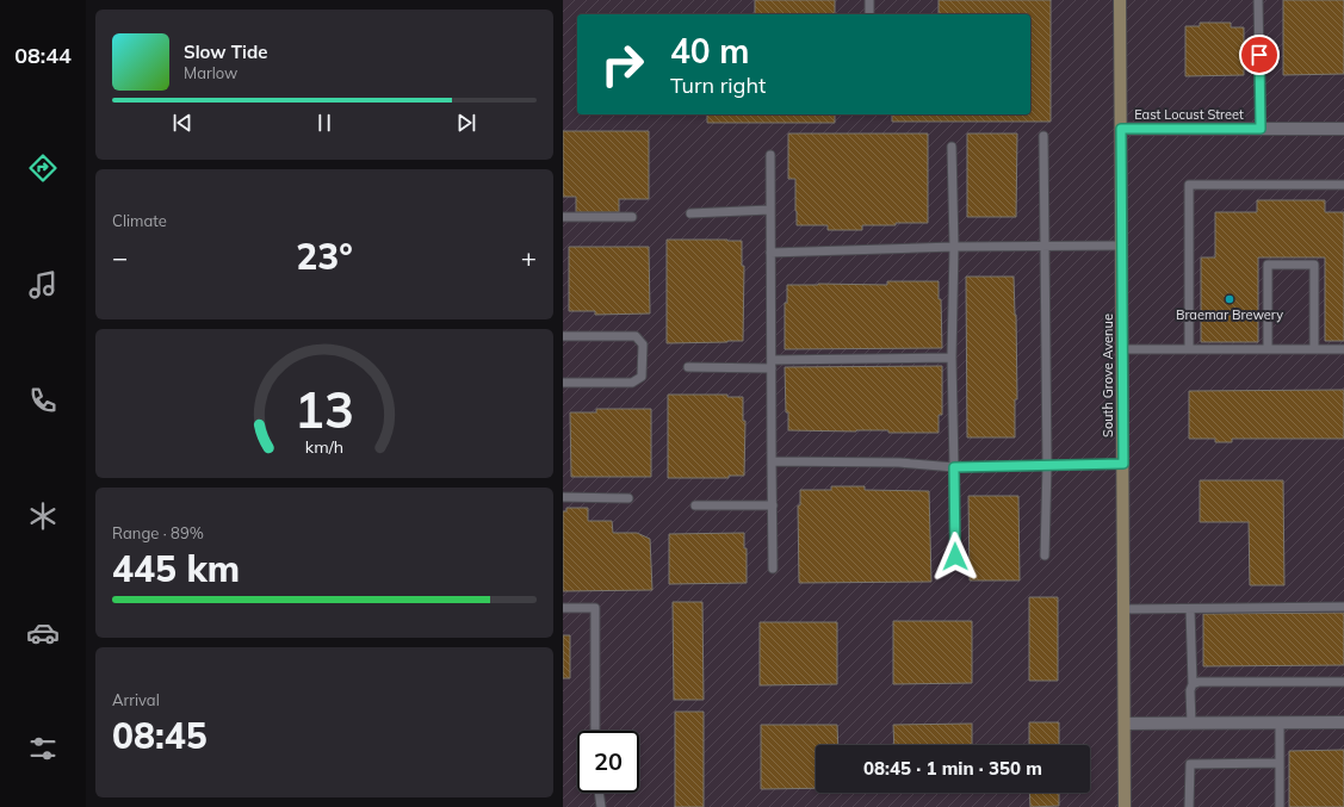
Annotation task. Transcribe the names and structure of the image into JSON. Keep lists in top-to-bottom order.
{
  "streets": {
    "main road": ["South Grove Avenue"],
    "street": ["East Locust Street"]
  },
  "crossings": [
    ["East Locust Street", "South Grove Avenue"]
  ],
  "places": ["Braemar Brewery"],
  "page": {
    "tabs": "08:44",
    "turn": ["40 m", "Turn right"],
    "song": ["Slow Tide", "Marlow"],
    "tile": [
      "Climate",
      ["Range · 89%", "445 km"],
      ["Arrival", "08:45"]
    ],
    "heat": ["−", "23°", "+"],
    "limit": "20",
    "trip": "08:45 · 1 min · 350 m",
    "gauge": ["13", "km/h"]
  }
}
